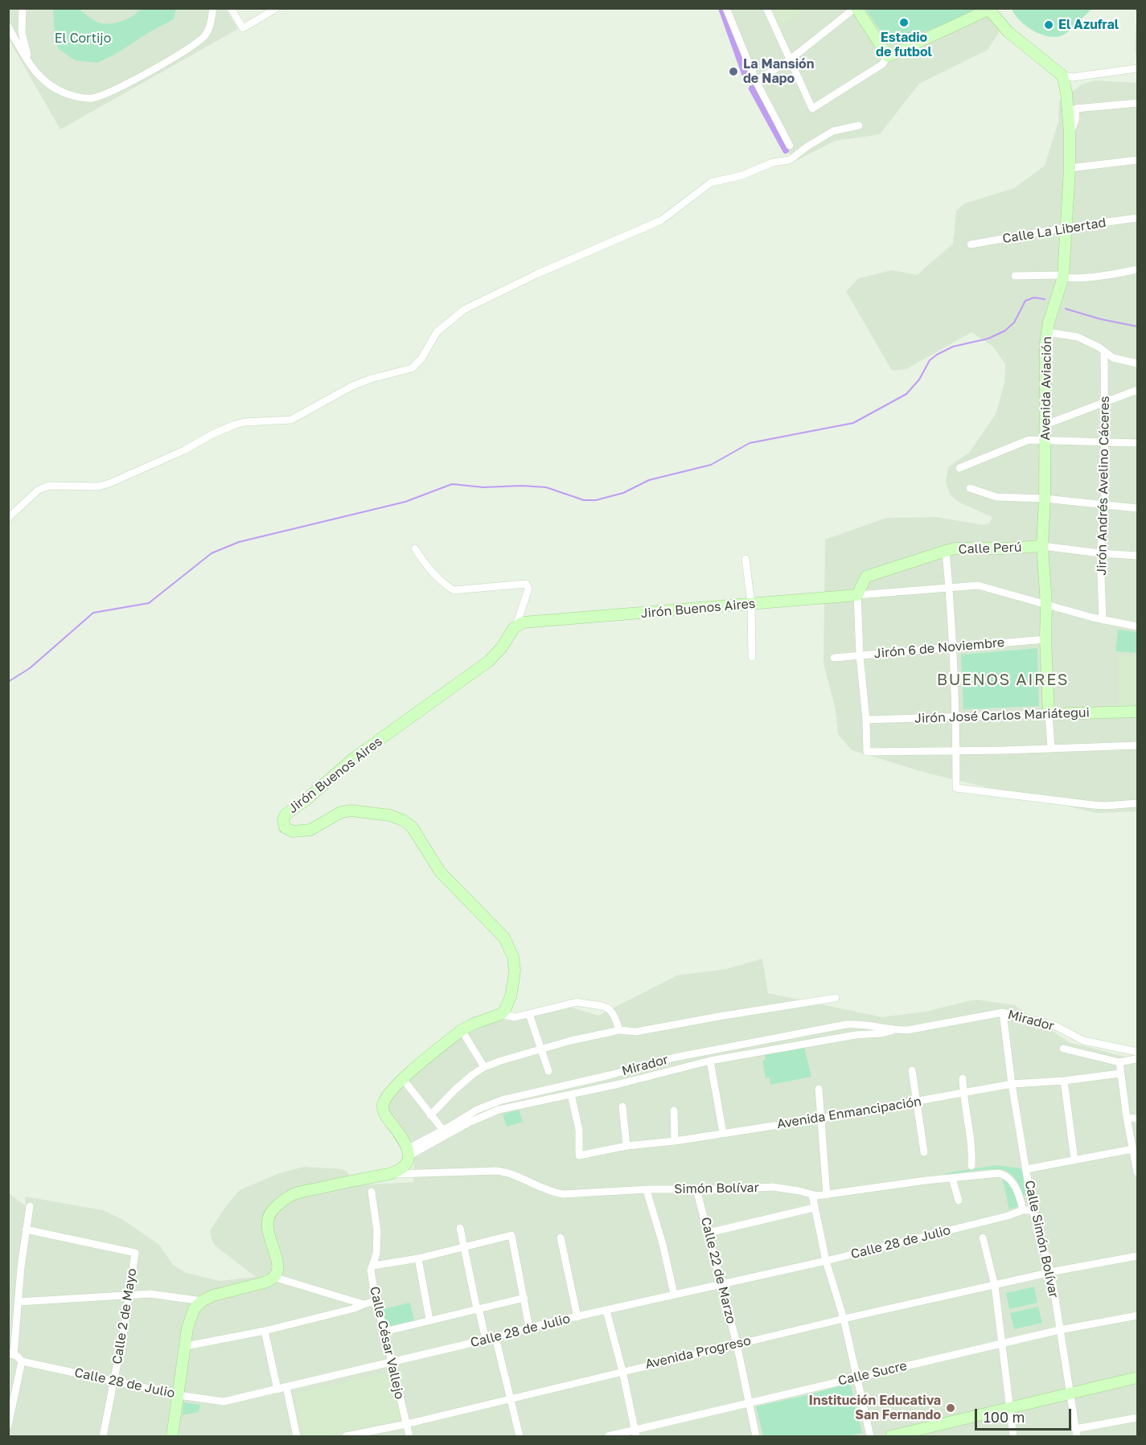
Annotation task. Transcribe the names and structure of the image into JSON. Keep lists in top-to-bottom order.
{
  "streets": {
    "street": [
      "Calle La Libertad",
      "Avenida Aviación",
      "Jirón Andrés Avelino Cáceres",
      "Calle Perú",
      "Jirón Buenos Aires",
      "Jirón 6 de Noviembre",
      "Jirón José Carlos Mariátegui",
      "Mirador",
      "Avenida Enmancipación",
      "Simón Bolívar",
      "Calle Simón Bolívar",
      "Calle 28 de Julio",
      "Calle 22 de Marzo",
      "Calle 2 de Mayo",
      "Calle César Vallejo",
      "Avenida Progreso",
      "Calle Sucre"
    ]
  },
  "crossings": [
    ["Calle La Libertad", "Avenida Aviación"],
    ["Avenida Aviación", "Calle Perú"],
    ["Avenida Aviación", "Jirón Buenos Aires"],
    ["Avenida Aviación", "Jirón 6 de Noviembre"],
    ["Avenida Aviación", "Jirón José Carlos Mariátegui"],
    ["Jirón Andrés Avelino Cáceres", "Calle Perú"],
    ["Jirón Andrés Avelino Cáceres", "Jirón Buenos Aires"],
    ["Calle Perú", "Jirón Buenos Aires"],
    ["Mirador", "Avenida Enmancipación"],
    ["Mirador", "Calle Simón Bolívar"],
    ["Avenida Enmancipación", "Calle Simón Bolívar"],
    ["Simón Bolívar", "Calle 28 de Julio"],
    ["Simón Bolívar", "Calle 22 de Marzo"],
    ["Calle Simón Bolívar", "Calle 28 de Julio"],
    ["Calle Simón Bolívar", "Avenida Progreso"],
    ["Calle Simón Bolívar", "Calle Sucre"],
    ["Calle 28 de Julio", "Calle 22 de Marzo"],
    ["Calle 28 de Julio", "Calle 2 de Mayo"],
    ["Calle 28 de Julio", "Calle César Vallejo"],
    ["Calle 22 de Marzo", "Avenida Progreso"],
    ["Calle 22 de Marzo", "Calle Sucre"],
    ["Calle César Vallejo", "Avenida Progreso"]
  ],
  "districts": ["BUENOS AIRES"],
  "parks": ["El Cortijo"],
  "places": [
    "Estadio de futbol",
    "El Azufral",
    "La Mansión de Napo",
    "Institución Educativa San Fernando"
  ],
  "scale_bar": "100 m"
}
